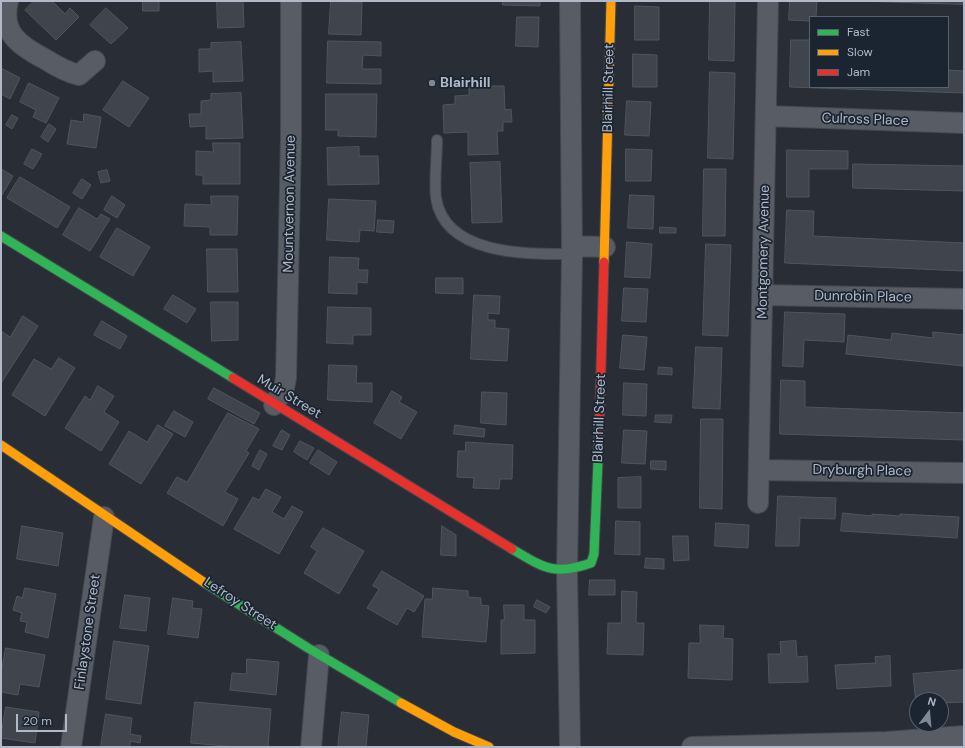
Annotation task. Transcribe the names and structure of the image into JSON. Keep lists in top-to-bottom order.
{
  "streets": {
    "street": [
      "Blairhill Street",
      "Culross Place",
      "Mountvernon Avenue",
      "Montgomery Avenue",
      "Dunrobin Place",
      "Muir Street",
      "Dryburgh Place",
      "Lefroy Street",
      "Finlaystone Street"
    ]
  },
  "crossings": [
    ["Blairhill Street", "Muir Street"],
    ["Culross Place", "Montgomery Avenue"],
    ["Mountvernon Avenue", "Muir Street"],
    ["Montgomery Avenue", "Dunrobin Place"],
    ["Montgomery Avenue", "Dryburgh Place"],
    ["Lefroy Street", "Finlaystone Street"]
  ],
  "places": ["Blairhill"],
  "legend": ["Fast", "Slow", "Jam"],
  "scale_bar": "20 m",
  "north": "top"
}
